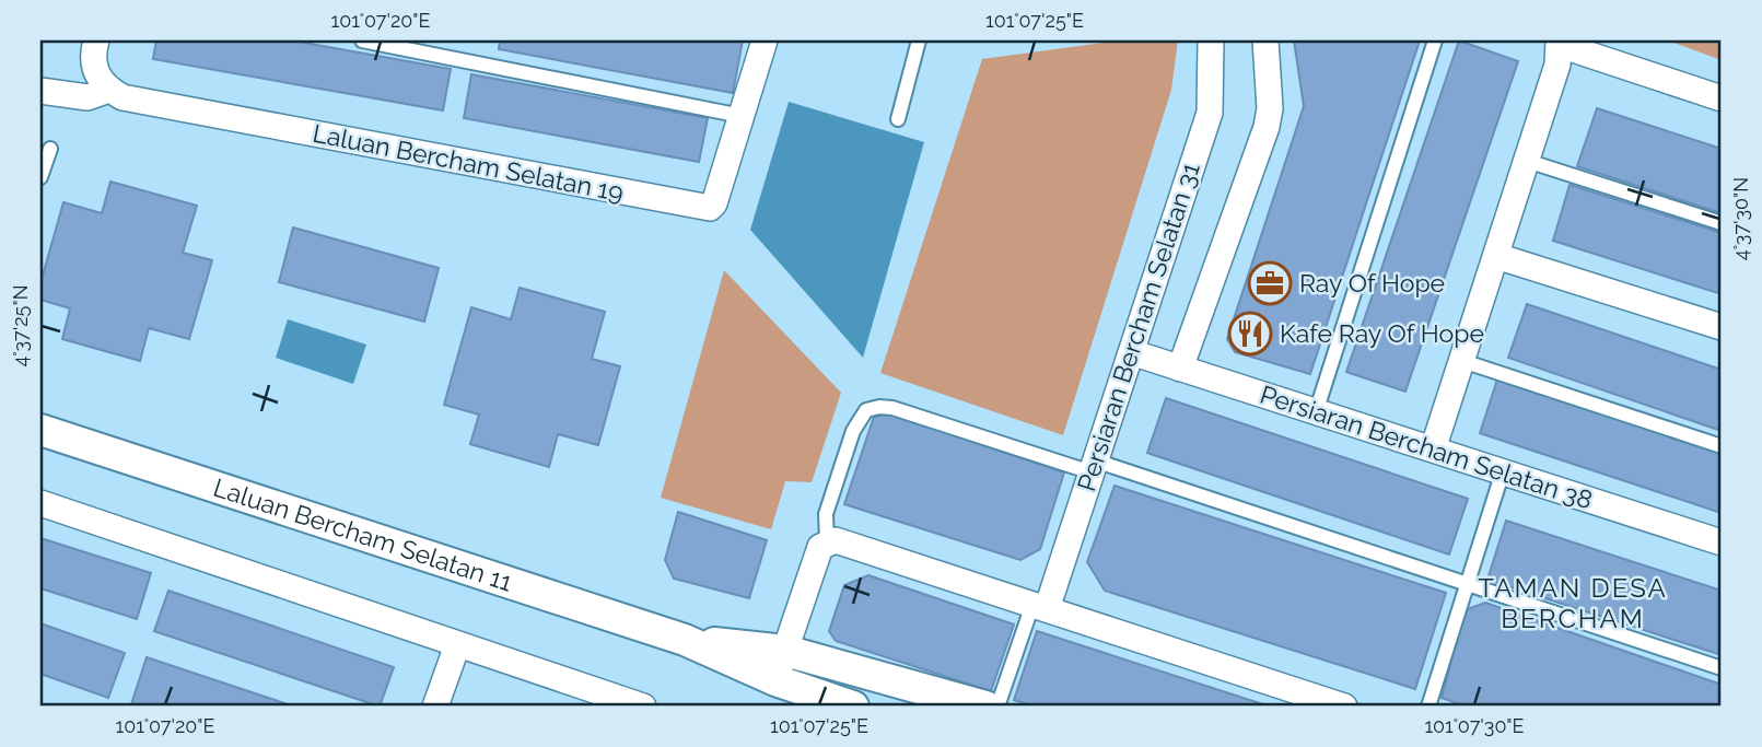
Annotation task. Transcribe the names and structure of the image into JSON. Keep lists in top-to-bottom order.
{
  "streets": {
    "street": [
      "Laluan Bercham Selatan 19",
      "Persiaran Bercham Selatan 31",
      "Persiaran Bercham Selatan 38",
      "Laluan Bercham Selatan 11"
    ]
  },
  "crossings": [
    ["Persiaran Bercham Selatan 31", "Persiaran Bercham Selatan 38"]
  ],
  "districts": ["TAMAN DESA BERCHAM"],
  "places": {
    "office": ["Ray Of Hope"],
    "restaurant": ["Kafe Ray Of Hope"]
  },
  "coordinates": [
    "101°07'20\"E",
    "101°07'25\"E",
    "4°37'30\"N",
    "4°37'25\"N",
    "101°07'30\"E"
  ]
}
